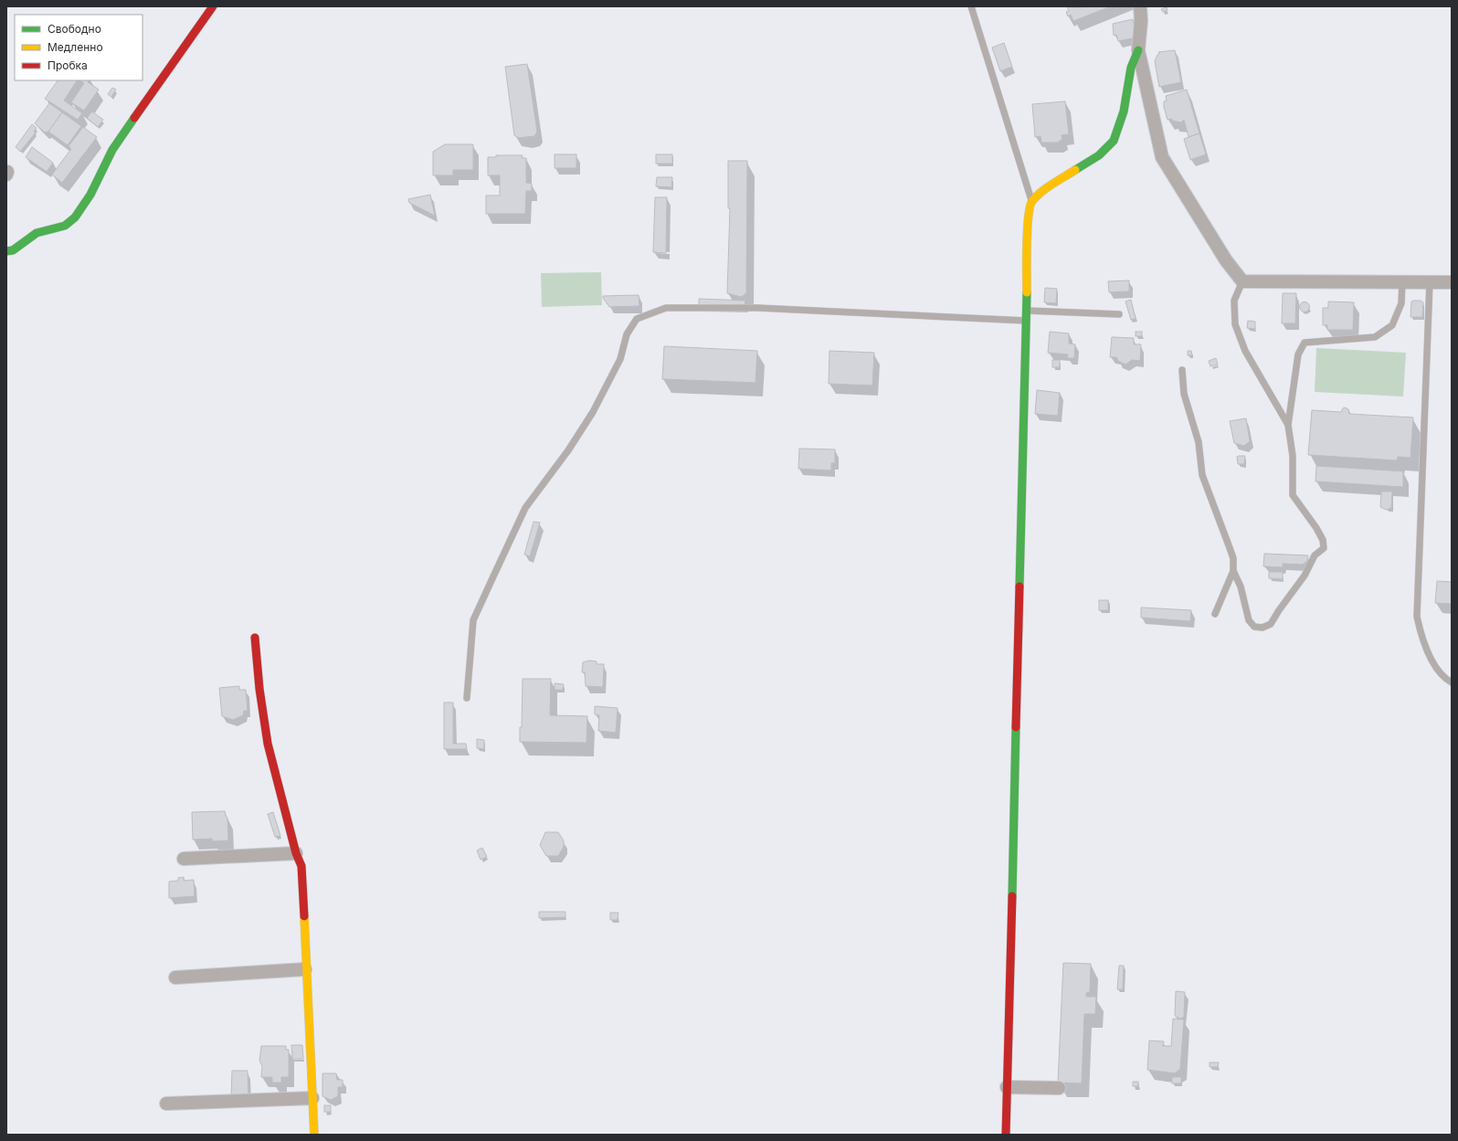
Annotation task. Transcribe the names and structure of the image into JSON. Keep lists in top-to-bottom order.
{
  "legend": ["Свободно", "Медленно", "Пробка"]
}
